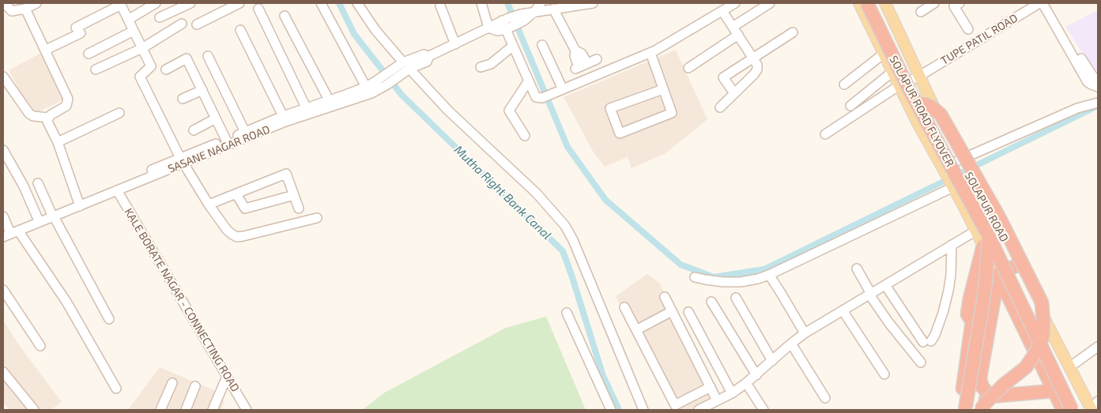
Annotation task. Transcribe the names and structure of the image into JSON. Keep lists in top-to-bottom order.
{
  "streets": {
    "highway": ["SOLAPUR ROAD FLYOVER"],
    "main road": ["SOLAPUR ROAD"],
    "street": ["TUPE PATIL ROAD", "SASANE NAGAR ROAD", "KALE BORATE NAGAR - CONNECTING ROAD"]
  },
  "crossings": [
    ["TUPE PATIL ROAD", "SOLAPUR ROAD"],
    ["SOLAPUR ROAD FLYOVER", "SOLAPUR ROAD"],
    ["SASANE NAGAR ROAD", "KALE BORATE NAGAR - CONNECTING ROAD"]
  ],
  "water": ["Mutha Right Bank Canal"]
}
